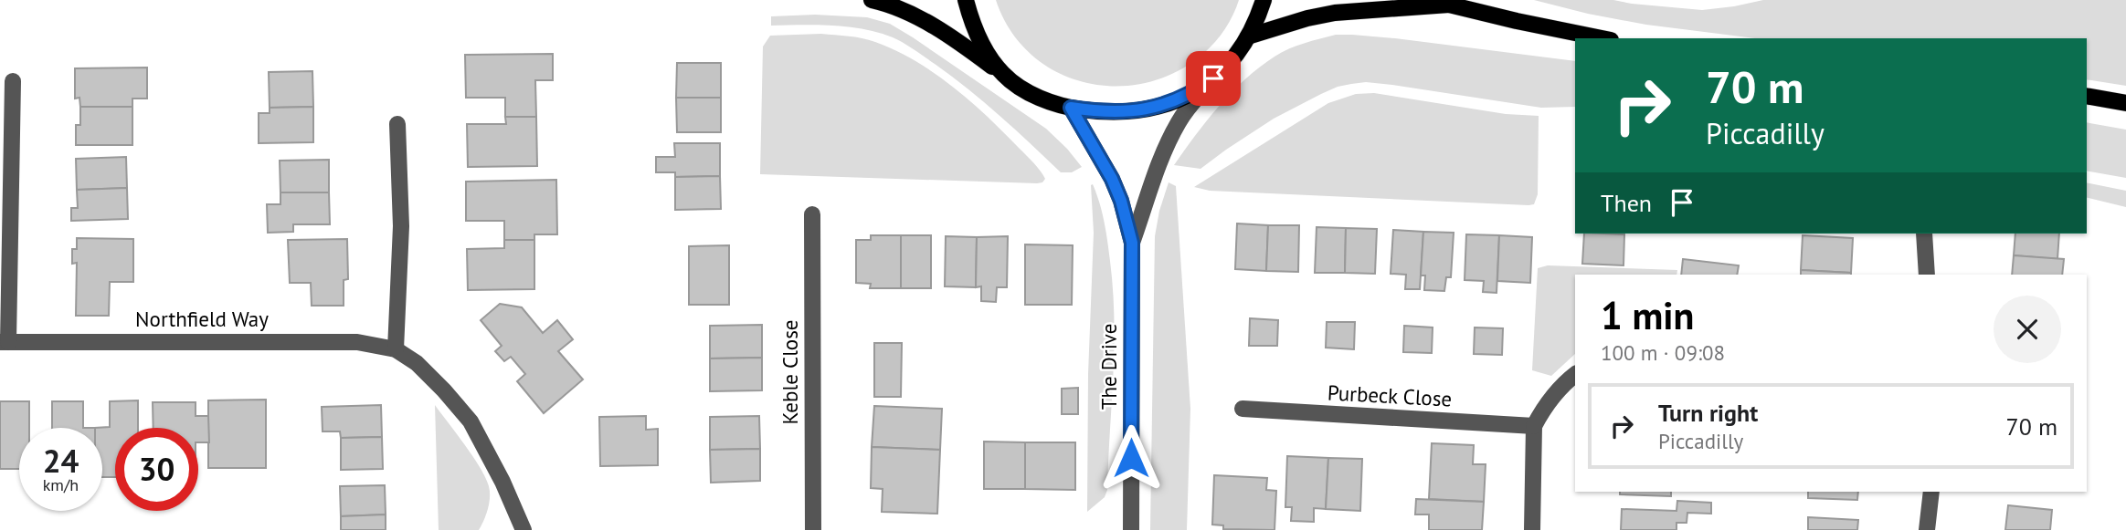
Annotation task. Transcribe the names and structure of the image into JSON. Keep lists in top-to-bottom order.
{
  "streets": {
    "street": [
      "Northfield Way",
      "The Drive",
      "Keble Close",
      "Purbeck Close"
    ]
  },
  "page": {
    "turn": ["70 m", "Piccadilly"],
    "then": "Then",
    "heading": ["1 min", "100 m · 09:08"],
    "list": [
      {
        "name": "Turn right",
        "note": "Piccadilly",
        "value": "70 m"
      }
    ],
    "speed": "24 km/h",
    "limit": "30"
  }
}
